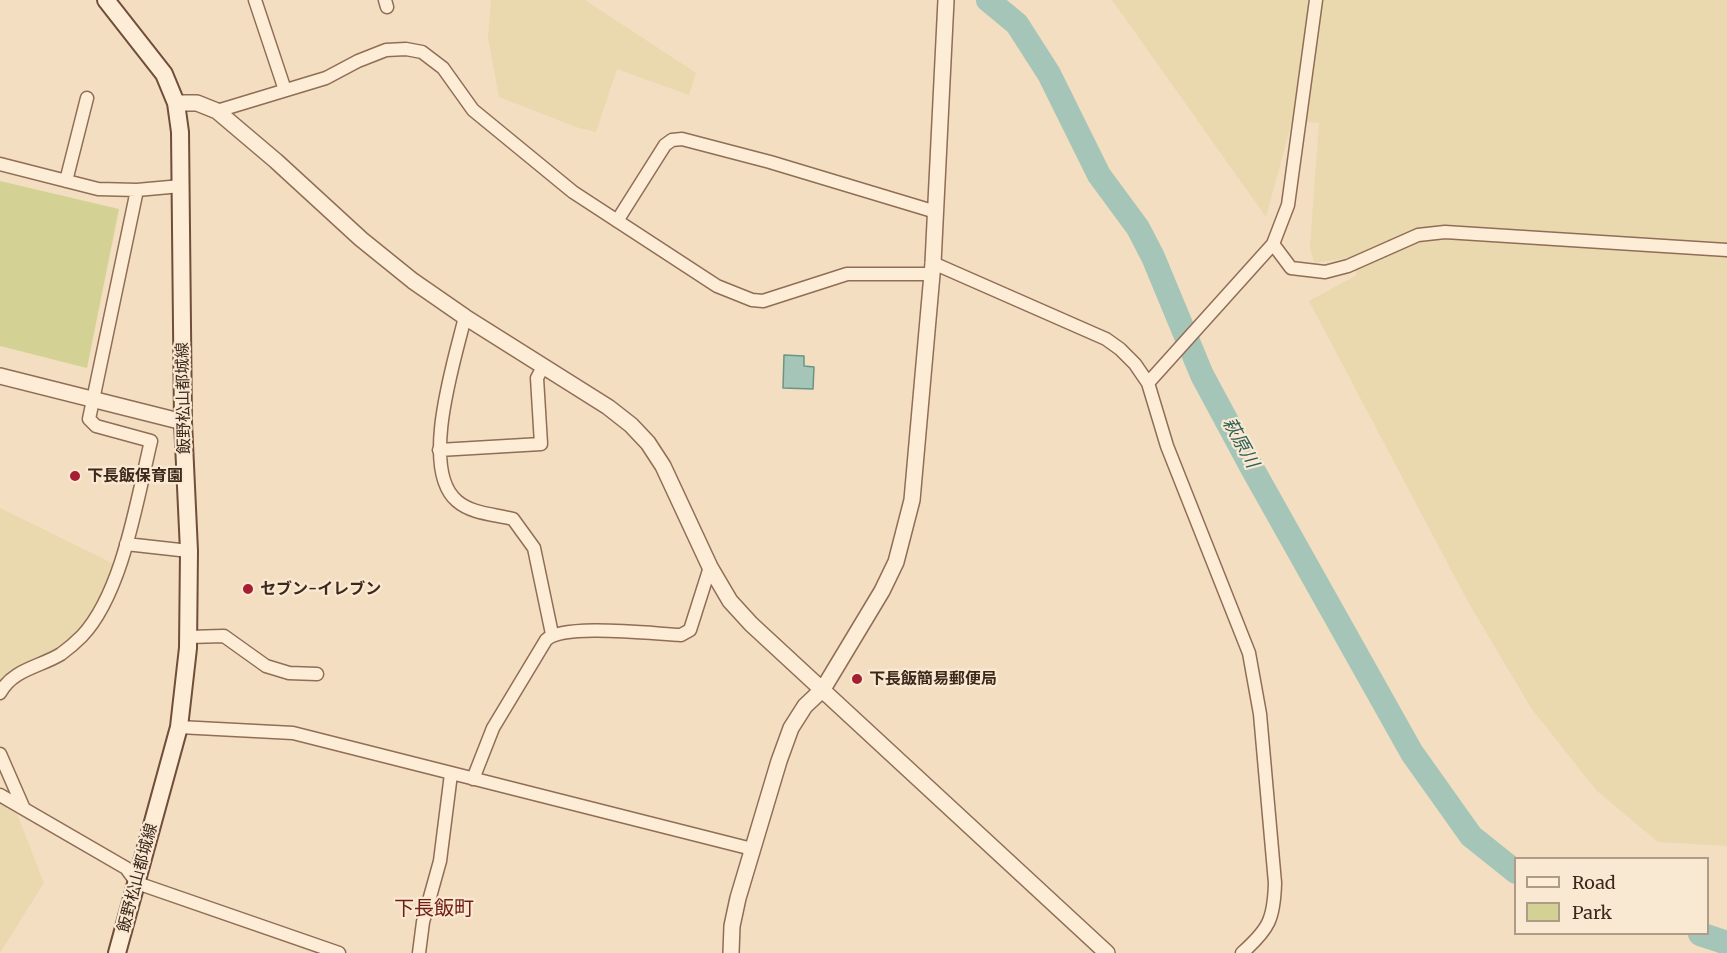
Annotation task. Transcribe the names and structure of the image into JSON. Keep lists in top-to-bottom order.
{
  "streets": {
    "main road": ["飯野松山都城線"]
  },
  "districts": ["下長飯町"],
  "water": ["萩原川"],
  "places": ["下長飯保育園", "セブン-イレブン", "下長飯簡易郵便局"],
  "legend": ["Road", "Park"]
}
